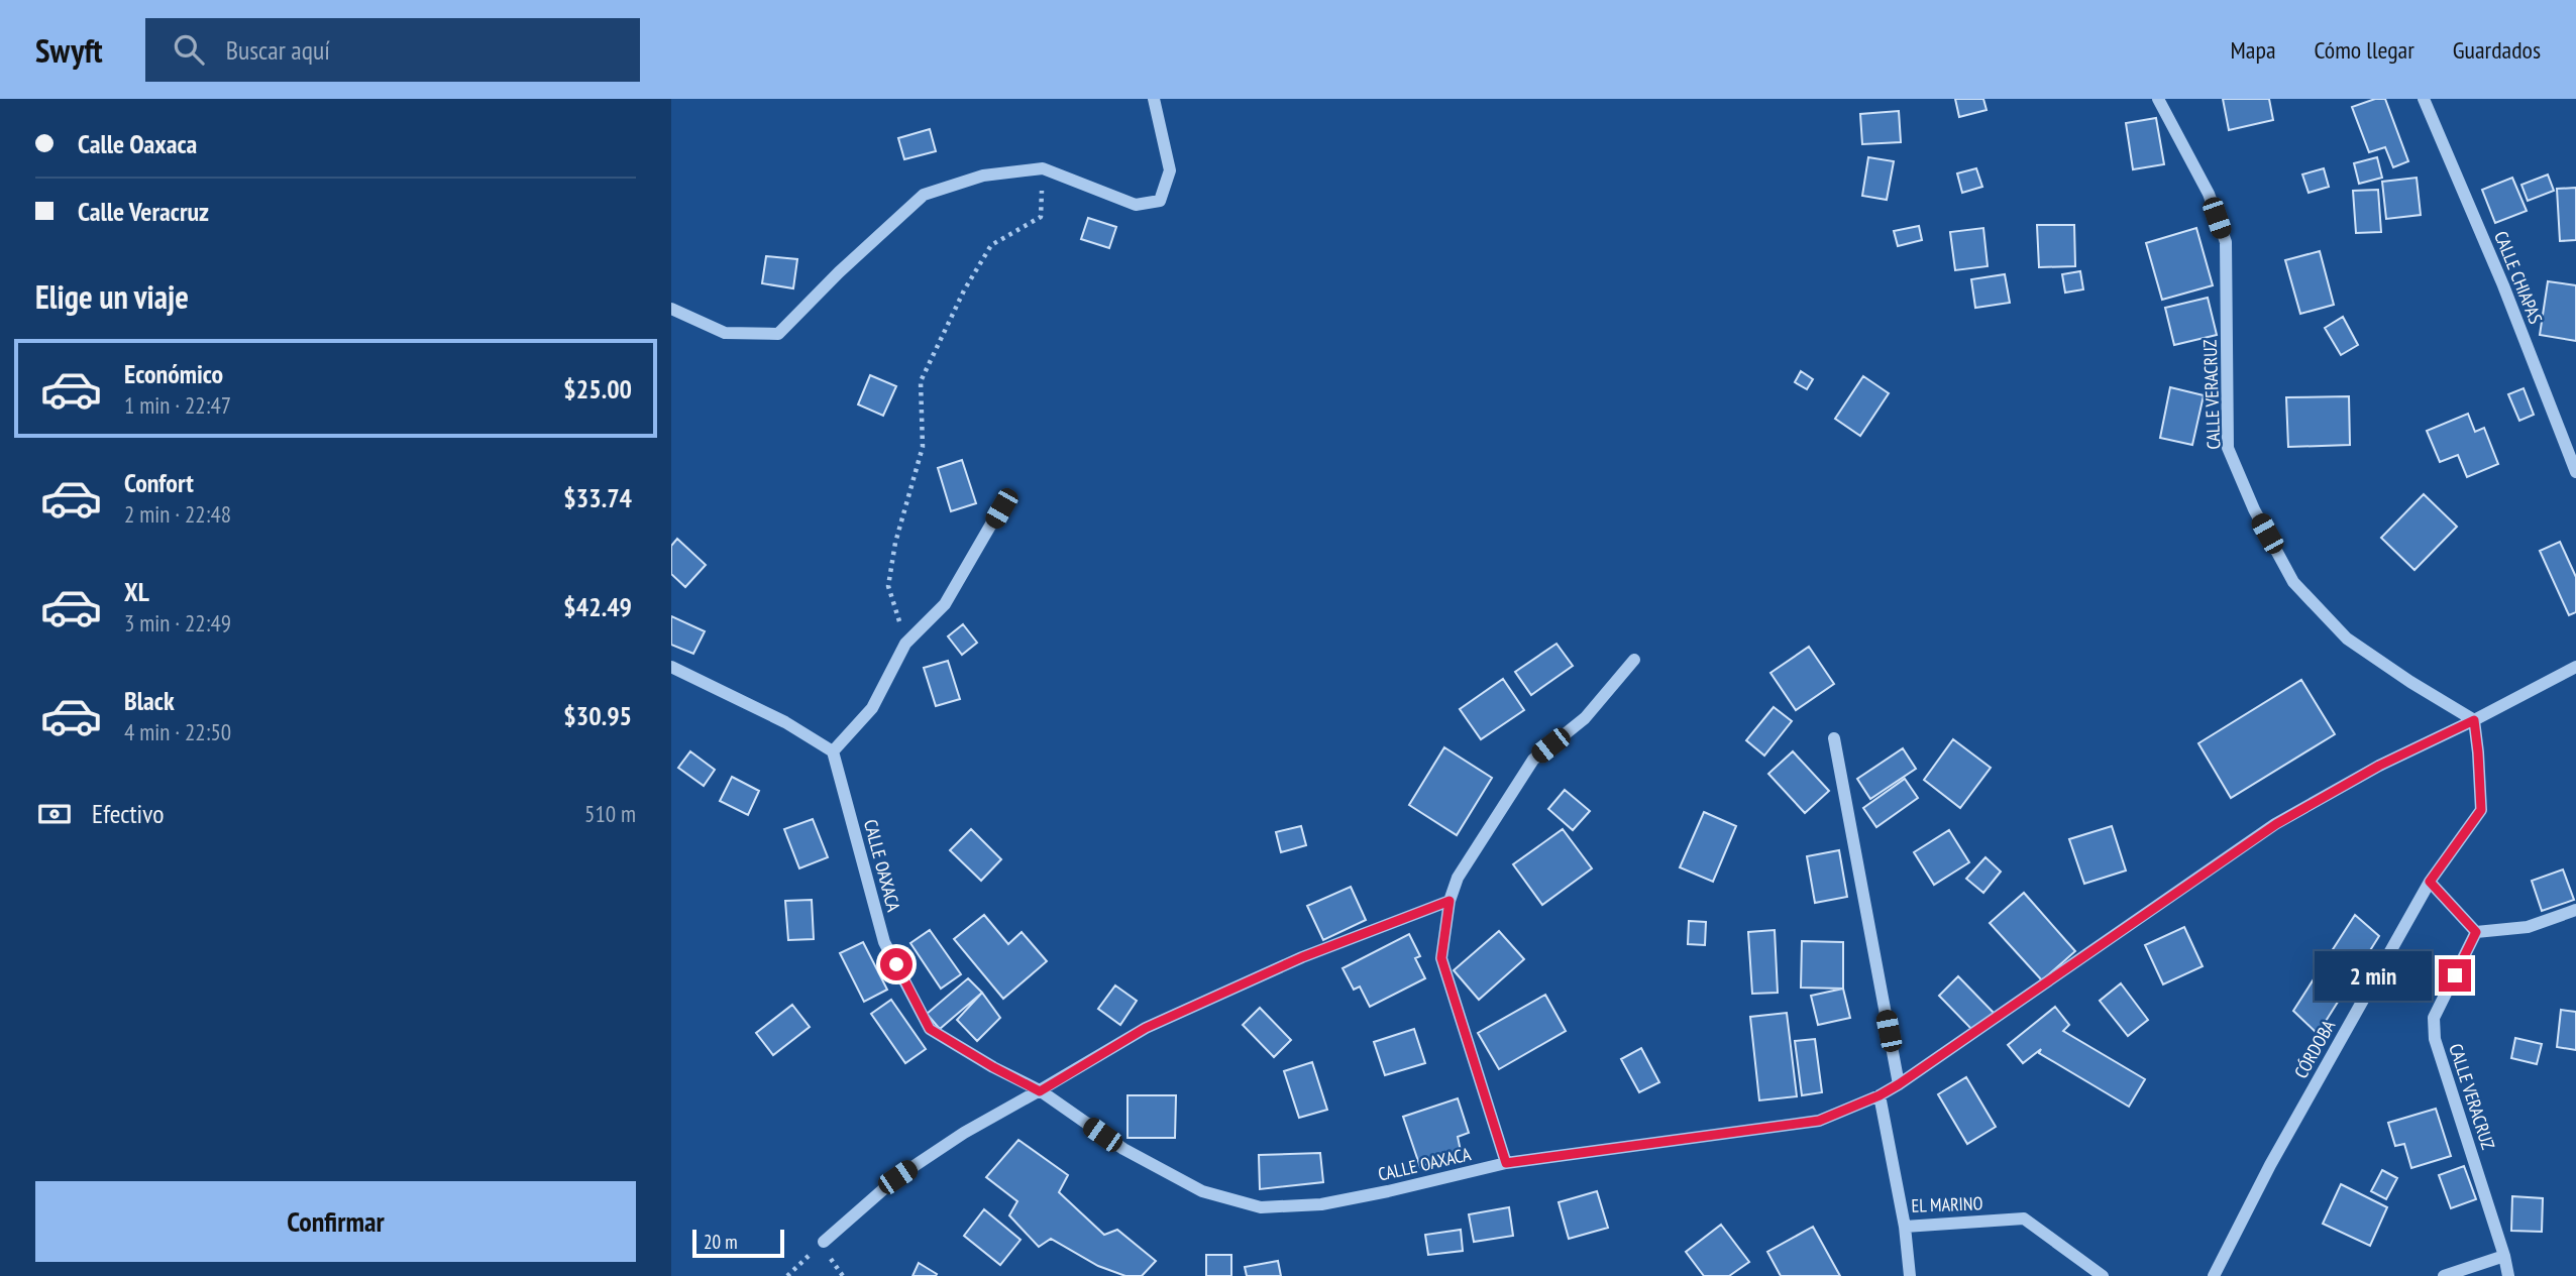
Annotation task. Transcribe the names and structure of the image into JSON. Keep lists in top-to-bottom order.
{
  "streets": {
    "street": [
      "CALLE CHIAPAS",
      "CALLE VERACRUZ",
      "CALLE OAXACA",
      "CÓRDOBA",
      "EL MARINO"
    ]
  },
  "crossings": [
    ["CALLE VERACRUZ", "CALLE OAXACA"],
    ["CALLE VERACRUZ", "CÓRDOBA"],
    ["CALLE OAXACA", "CÓRDOBA"],
    ["CALLE OAXACA", "EL MARINO"]
  ],
  "scale_bar": "20 m",
  "page": {
    "header": "Swyft",
    "search": "Buscar aquí",
    "nav": ["Mapa", "Cómo llegar", "Guardados"],
    "banner": ["Calle Oaxaca", "Calle Veracruz"],
    "heading": "Elige un viaje",
    "list": [
      {
        "name": "Económico",
        "note": "1 min · 22:47",
        "value": "$25.00"
      },
      {
        "name": "Confort",
        "note": "2 min · 22:48",
        "value": "$33.74"
      },
      {
        "name": "XL",
        "note": "3 min · 22:49",
        "value": "$42.49"
      },
      {
        "name": "Black",
        "note": "4 min · 22:50",
        "value": "$30.95"
      }
    ],
    "pay": ["Efectivo", "510 m"],
    "bubble": "2 min",
    "buttons": "Confirmar",
    "scale": "20 m"
  }
}
